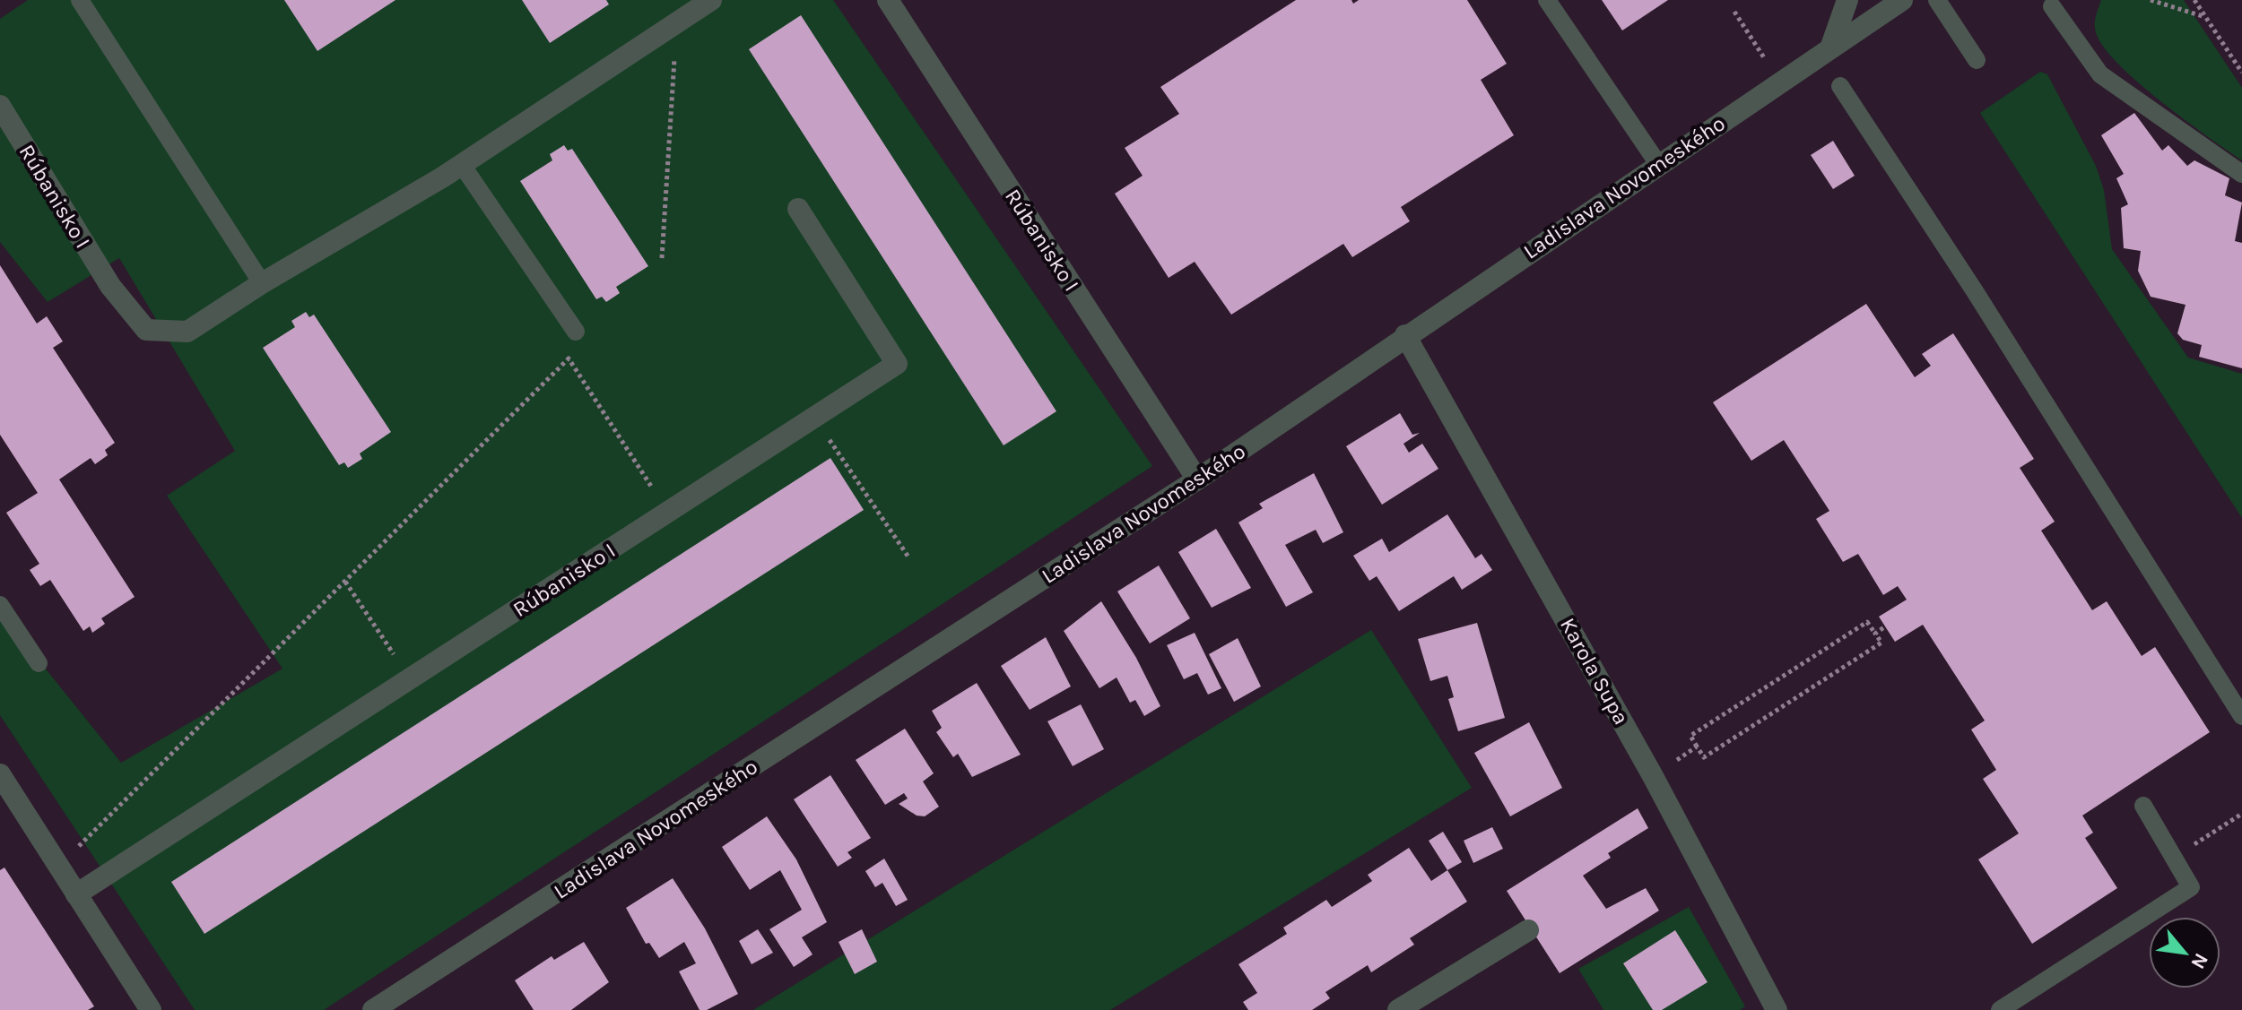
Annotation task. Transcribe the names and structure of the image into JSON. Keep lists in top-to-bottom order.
{
  "streets": {
    "street": ["Ladislava Novomeského", "Rúbanisko I", "Karola Supa"]
  },
  "crossings": [
    ["Ladislava Novomeského", "Rúbanisko I"],
    ["Ladislava Novomeského", "Karola Supa"]
  ],
  "north": "bottom right"
}
